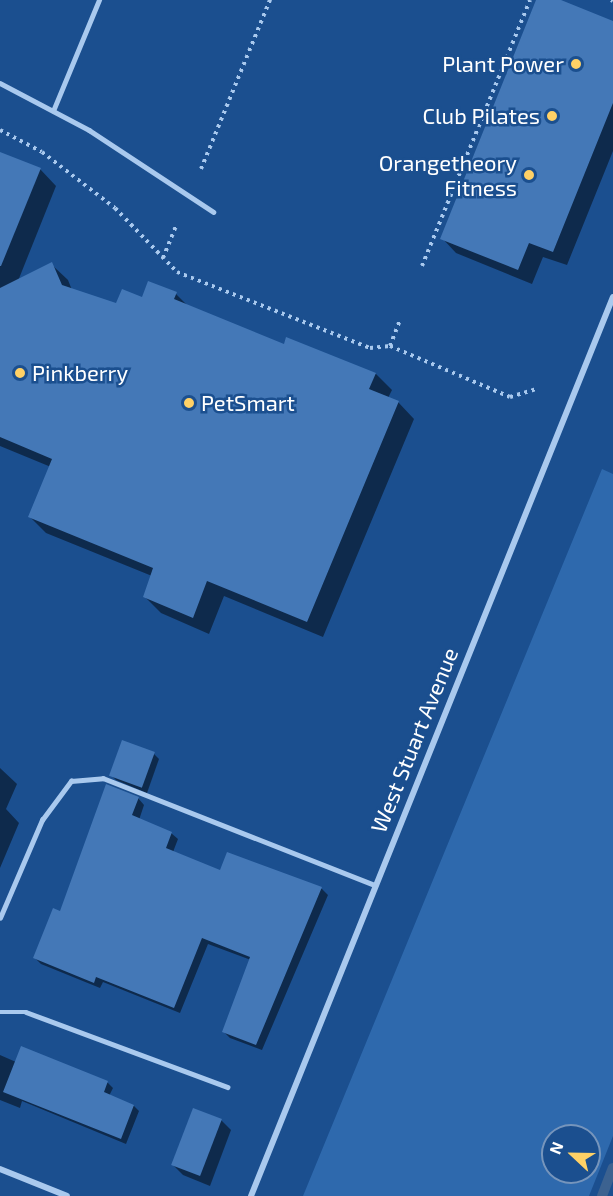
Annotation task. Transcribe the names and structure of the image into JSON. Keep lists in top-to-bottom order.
{
  "streets": {
    "street": ["West Stuart Avenue"]
  },
  "places": [
    "Plant Power",
    "Club Pilates",
    "Orangetheory Fitness",
    "Pinkberry",
    "PetSmart"
  ],
  "north": "left"
}
